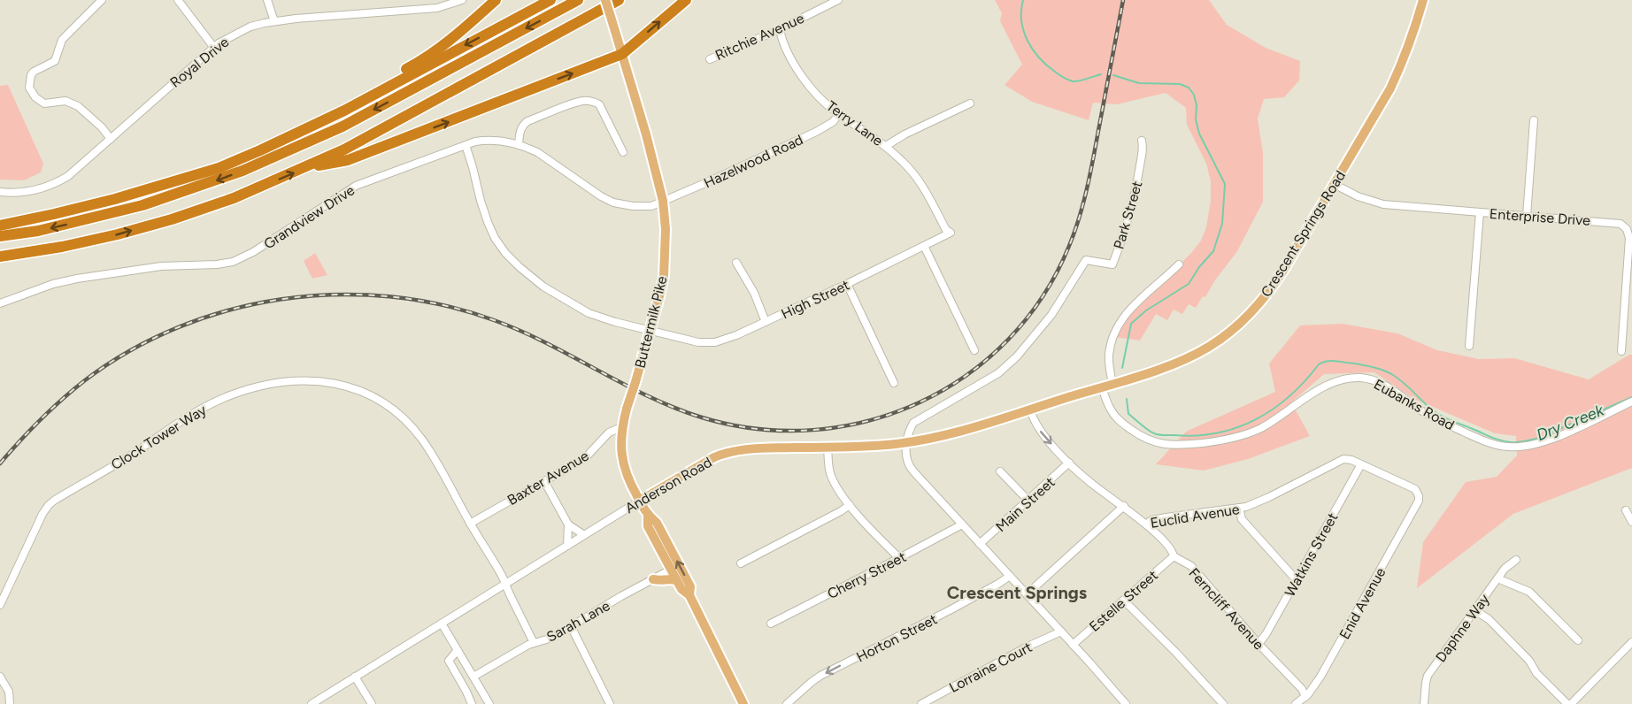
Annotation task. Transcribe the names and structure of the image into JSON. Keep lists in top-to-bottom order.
{
  "streets": {
    "main road": ["Crescent Springs Road", "Buttermilk Pike", "Anderson Road"],
    "street": [
      "Ritchie Avenue",
      "Royal Drive",
      "Terry Lane",
      "Hazelwood Road",
      "Park Street",
      "Grandview Drive",
      "Enterprise Drive",
      "High Street",
      "Eubanks Road",
      "Clock Tower Way",
      "Baxter Avenue",
      "Main Street",
      "Euclid Avenue",
      "Watkins Street",
      "Cherry Street",
      "Estelle Street",
      "Enid Avenue",
      "Ferncliff Avenue",
      "Sarah Lane",
      "Daphne Way",
      "Horton Street",
      "Lorraine Court"
    ]
  },
  "crossings": [
    ["Ritchie Avenue", "Terry Lane"],
    ["Terry Lane", "Hazelwood Road"],
    ["Terry Lane", "High Street"],
    ["Hazelwood Road", "Grandview Drive"],
    ["Hazelwood Road", "Buttermilk Pike"],
    ["Park Street", "Anderson Road"],
    ["Grandview Drive", "High Street"],
    ["Grandview Drive", "Buttermilk Pike"],
    ["Enterprise Drive", "Crescent Springs Road"],
    ["Crescent Springs Road", "Eubanks Road"],
    ["Crescent Springs Road", "Anderson Road"],
    ["High Street", "Buttermilk Pike"],
    ["Buttermilk Pike", "Baxter Avenue"],
    ["Buttermilk Pike", "Anderson Road"],
    ["Buttermilk Pike", "Sarah Lane"],
    ["Eubanks Road", "Anderson Road"],
    ["Clock Tower Way", "Baxter Avenue"],
    ["Clock Tower Way", "Anderson Road"],
    ["Clock Tower Way", "Sarah Lane"],
    ["Anderson Road", "Euclid Avenue"],
    ["Main Street", "Euclid Avenue"],
    ["Euclid Avenue", "Watkins Street"],
    ["Euclid Avenue", "Enid Avenue"],
    ["Euclid Avenue", "Ferncliff Avenue"],
    ["Watkins Street", "Ferncliff Avenue"],
    ["Estelle Street", "Ferncliff Avenue"],
    ["Enid Avenue", "Ferncliff Avenue"]
  ],
  "one_way": ["Horton Street"],
  "districts": ["Crescent Springs"],
  "water": ["Dry Creek"]
}
